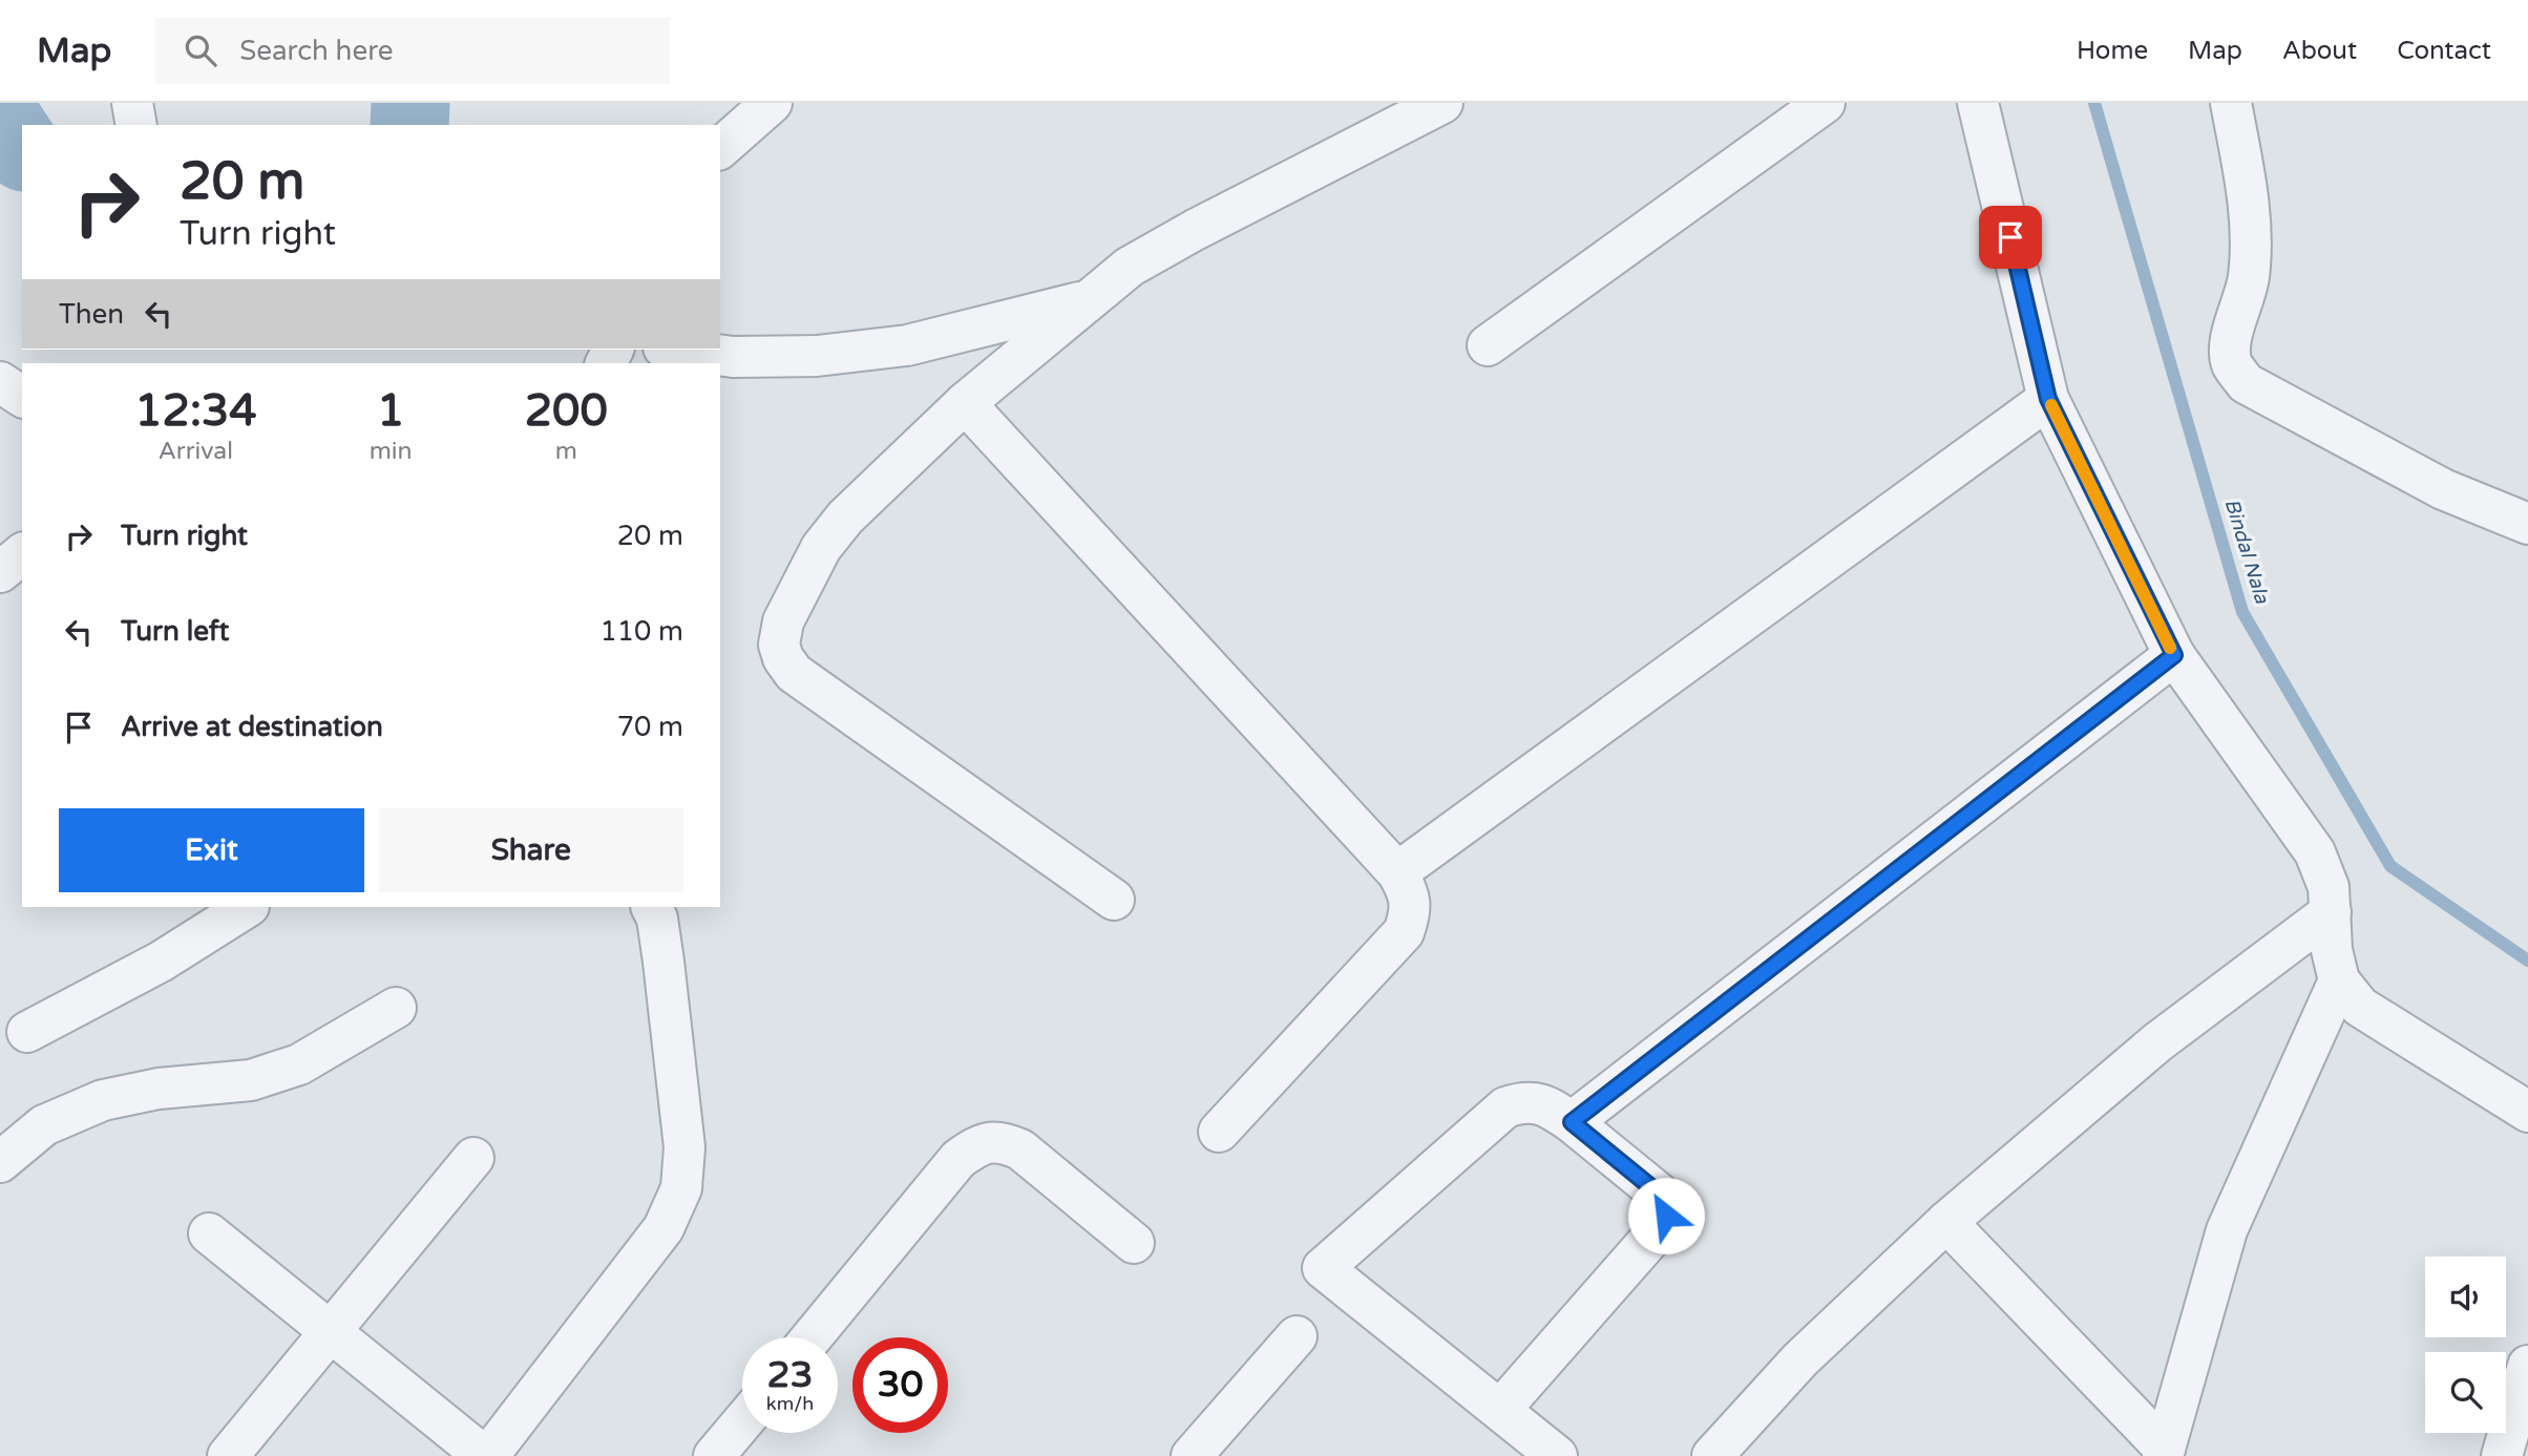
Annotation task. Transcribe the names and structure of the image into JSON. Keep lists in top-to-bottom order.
{
  "water": ["Bindal Nala"],
  "page": {
    "header": "Map",
    "search": "Search here",
    "nav": [
      "Home",
      "Map",
      "About",
      "Contact"
    ],
    "turn": ["20 m", "Turn right"],
    "then": "Then",
    "eta": [
      "12:34",
      "Arrival",
      "1",
      "min",
      "200",
      "m"
    ],
    "list": [
      {
        "name": "Turn right",
        "value": "20 m"
      },
      {
        "name": "Turn left",
        "value": "110 m"
      },
      {
        "name": "Arrive at destination",
        "value": "70 m"
      }
    ],
    "buttons": ["Exit", "Share"],
    "speed": "23 km/h",
    "limit": "30"
  }
}
